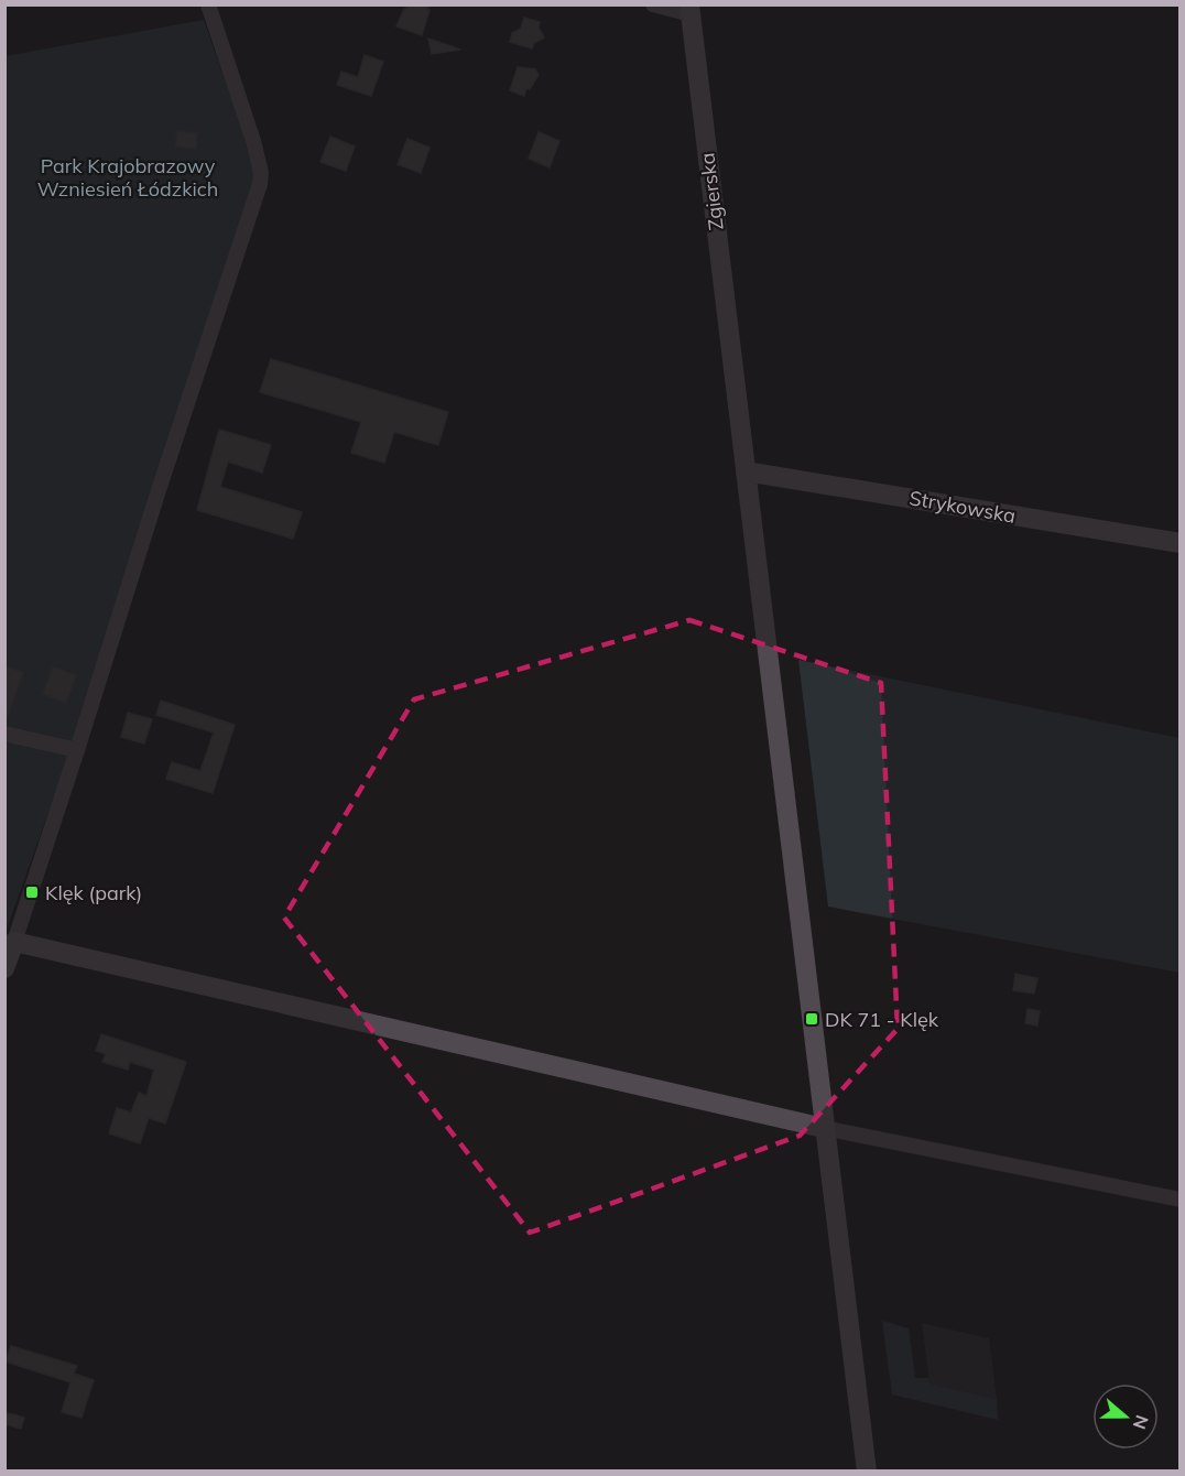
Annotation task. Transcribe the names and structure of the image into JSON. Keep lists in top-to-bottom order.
{
  "streets": {
    "main road": ["Zgierska", "Strykowska"]
  },
  "crossings": [
    ["Zgierska", "Strykowska"]
  ],
  "parks": ["Park Krajobrazowy Wzniesień Łódzkich"],
  "places": {
    "transit": ["Klęk (park)", "DK 71 - Klęk"]
  },
  "north": "right"
}
